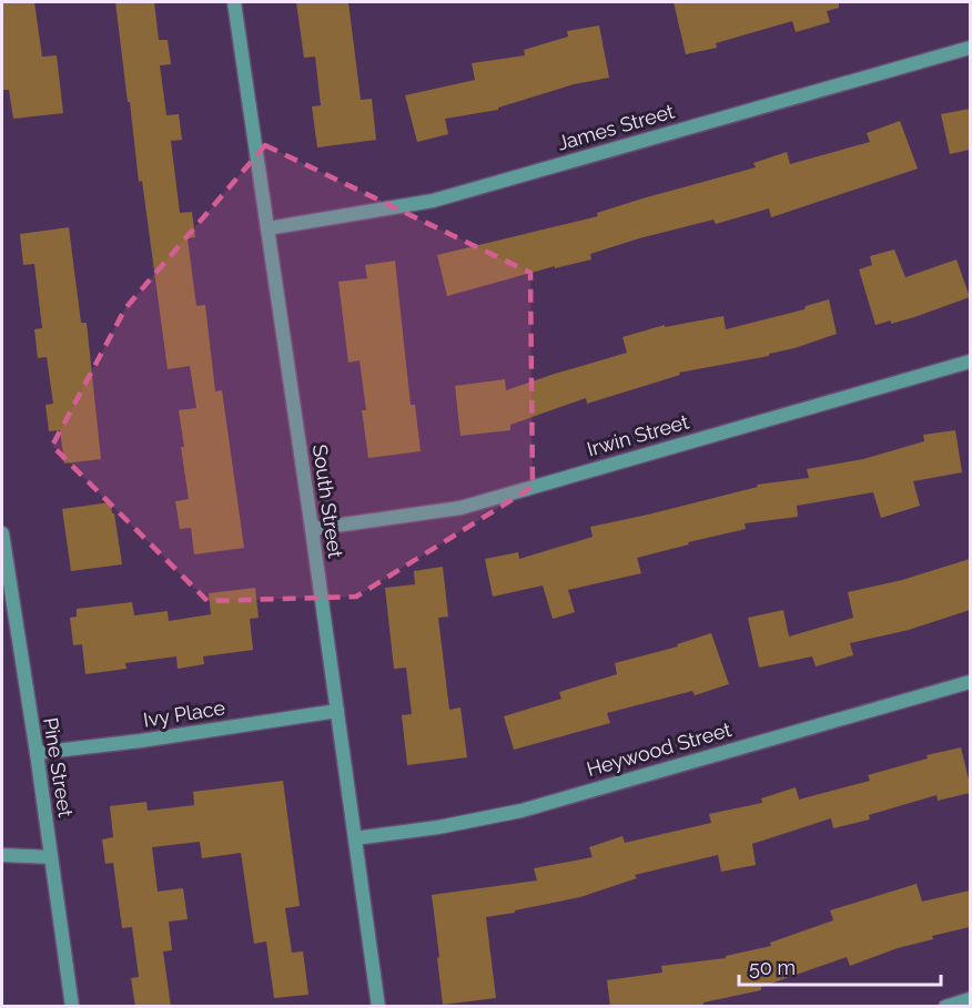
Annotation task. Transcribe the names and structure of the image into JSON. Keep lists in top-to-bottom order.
{
  "streets": {
    "street": [
      "James Street",
      "Irwin Street",
      "South Street",
      "Ivy Place",
      "Heywood Street",
      "Pine Street"
    ]
  },
  "crossings": [
    ["James Street", "South Street"],
    ["Irwin Street", "South Street"],
    ["South Street", "Ivy Place"],
    ["South Street", "Heywood Street"],
    ["Ivy Place", "Pine Street"]
  ],
  "scale_bar": "50 m"
}
